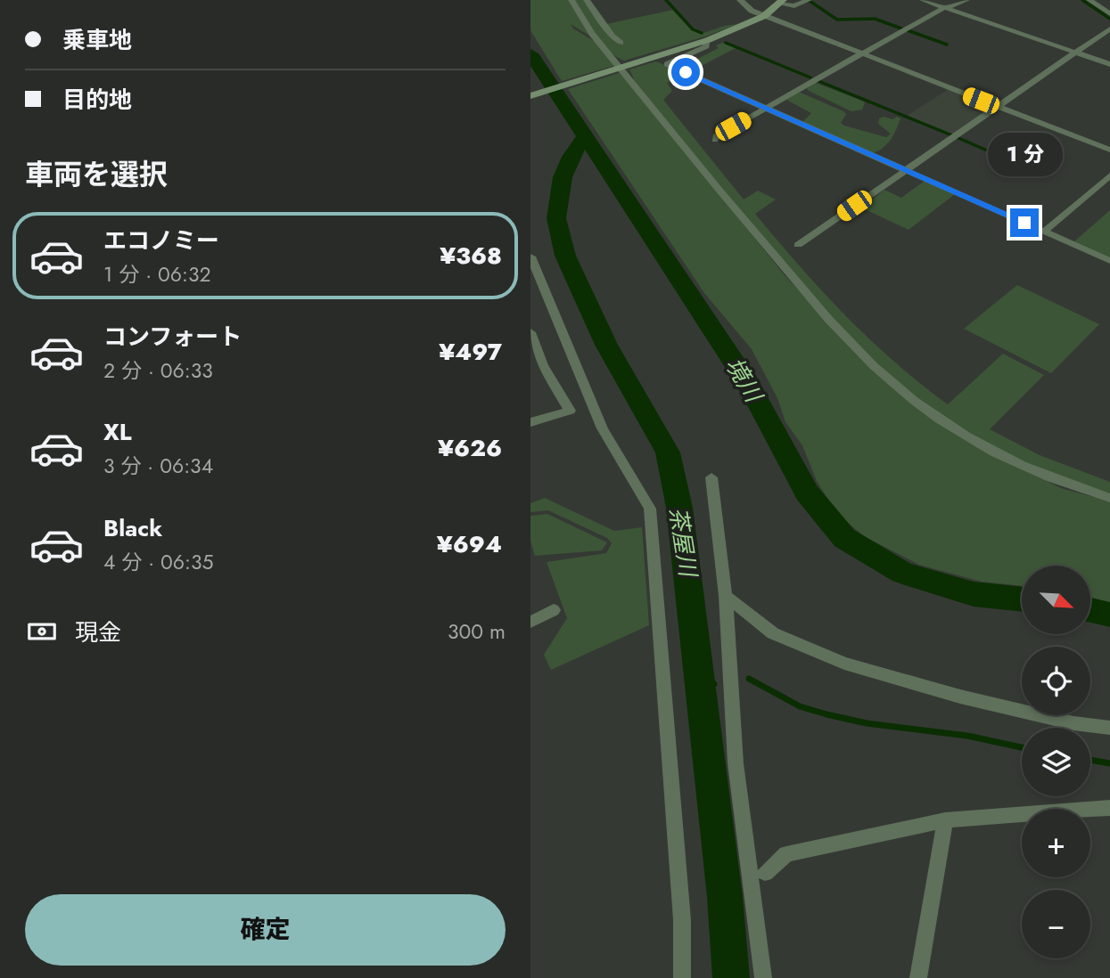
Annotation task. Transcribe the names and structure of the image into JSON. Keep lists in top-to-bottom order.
{
  "water": ["境川", "茶屋川"],
  "north": "bottom right",
  "page": {
    "banner": ["乗車地", "目的地"],
    "bubble": "1 分",
    "heading": "車両を選択",
    "list": [
      {
        "name": "エコノミー",
        "note": "1 分 · 06:32",
        "value": "¥368"
      },
      {
        "name": "コンフォート",
        "note": "2 分 · 06:33",
        "value": "¥497"
      },
      {
        "name": "XL",
        "note": "3 分 · 06:34",
        "value": "¥626"
      },
      {
        "name": "Black",
        "note": "4 分 · 06:35",
        "value": "¥694"
      }
    ],
    "map_buttons": ["+", "−"],
    "pay": ["現金", "300 m"],
    "buttons": "確定"
  }
}
